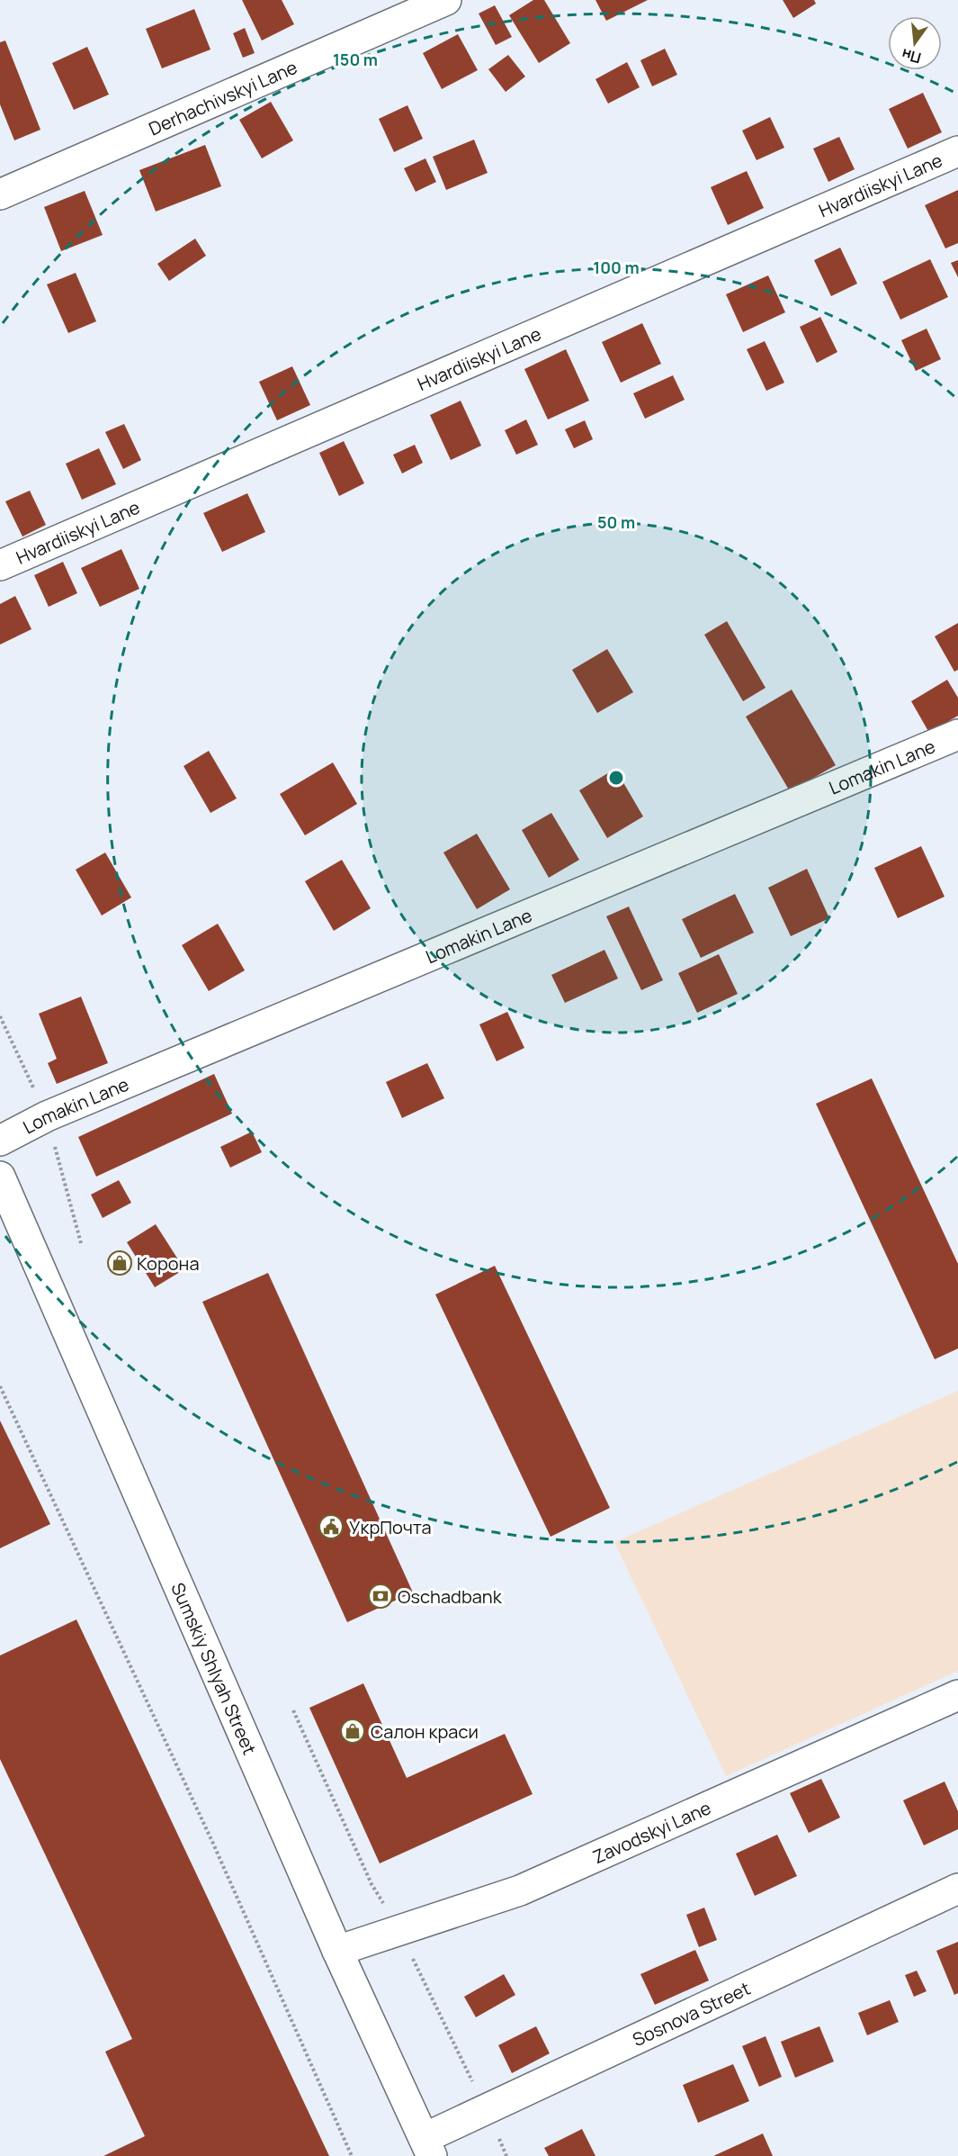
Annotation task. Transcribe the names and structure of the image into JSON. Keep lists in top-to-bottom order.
{
  "streets": {
    "street": [
      "Derhachivskyi Lane",
      "Hvardiiskyi Lane",
      "Lomakin Lane",
      "Sumskiy Shlyah Street",
      "Zavodskyi Lane",
      "Sosnova Street"
    ]
  },
  "crossings": [
    ["Sumskiy Shlyah Street", "Zavodskyi Lane"],
    ["Sumskiy Shlyah Street", "Sosnova Street"]
  ],
  "places": {
    "shop": ["Корона", "Салон краси"],
    "public building": ["УкрПочта"],
    "bank": ["Oschadbank"]
  },
  "north": "bottom",
  "rings": ["150 m", "100 m", "50 m"]
}
